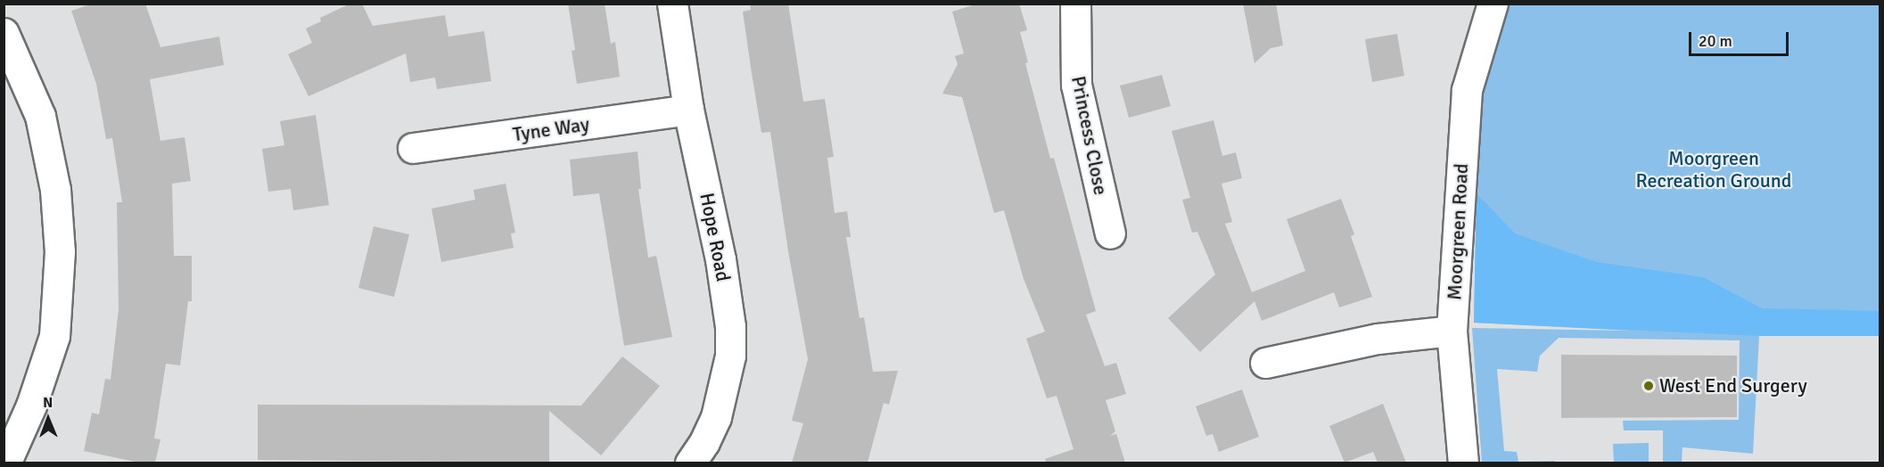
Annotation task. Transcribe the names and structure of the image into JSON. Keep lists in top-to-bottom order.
{
  "streets": {
    "street": [
      "Tyne Way",
      "Princess Close",
      "Moorgreen Road",
      "Hope Road"
    ]
  },
  "crossings": [
    ["Tyne Way", "Hope Road"]
  ],
  "parks": ["Moorgreen Recreation Ground"],
  "places": ["West End Surgery"],
  "scale_bar": "20 m",
  "north": "top"
}
